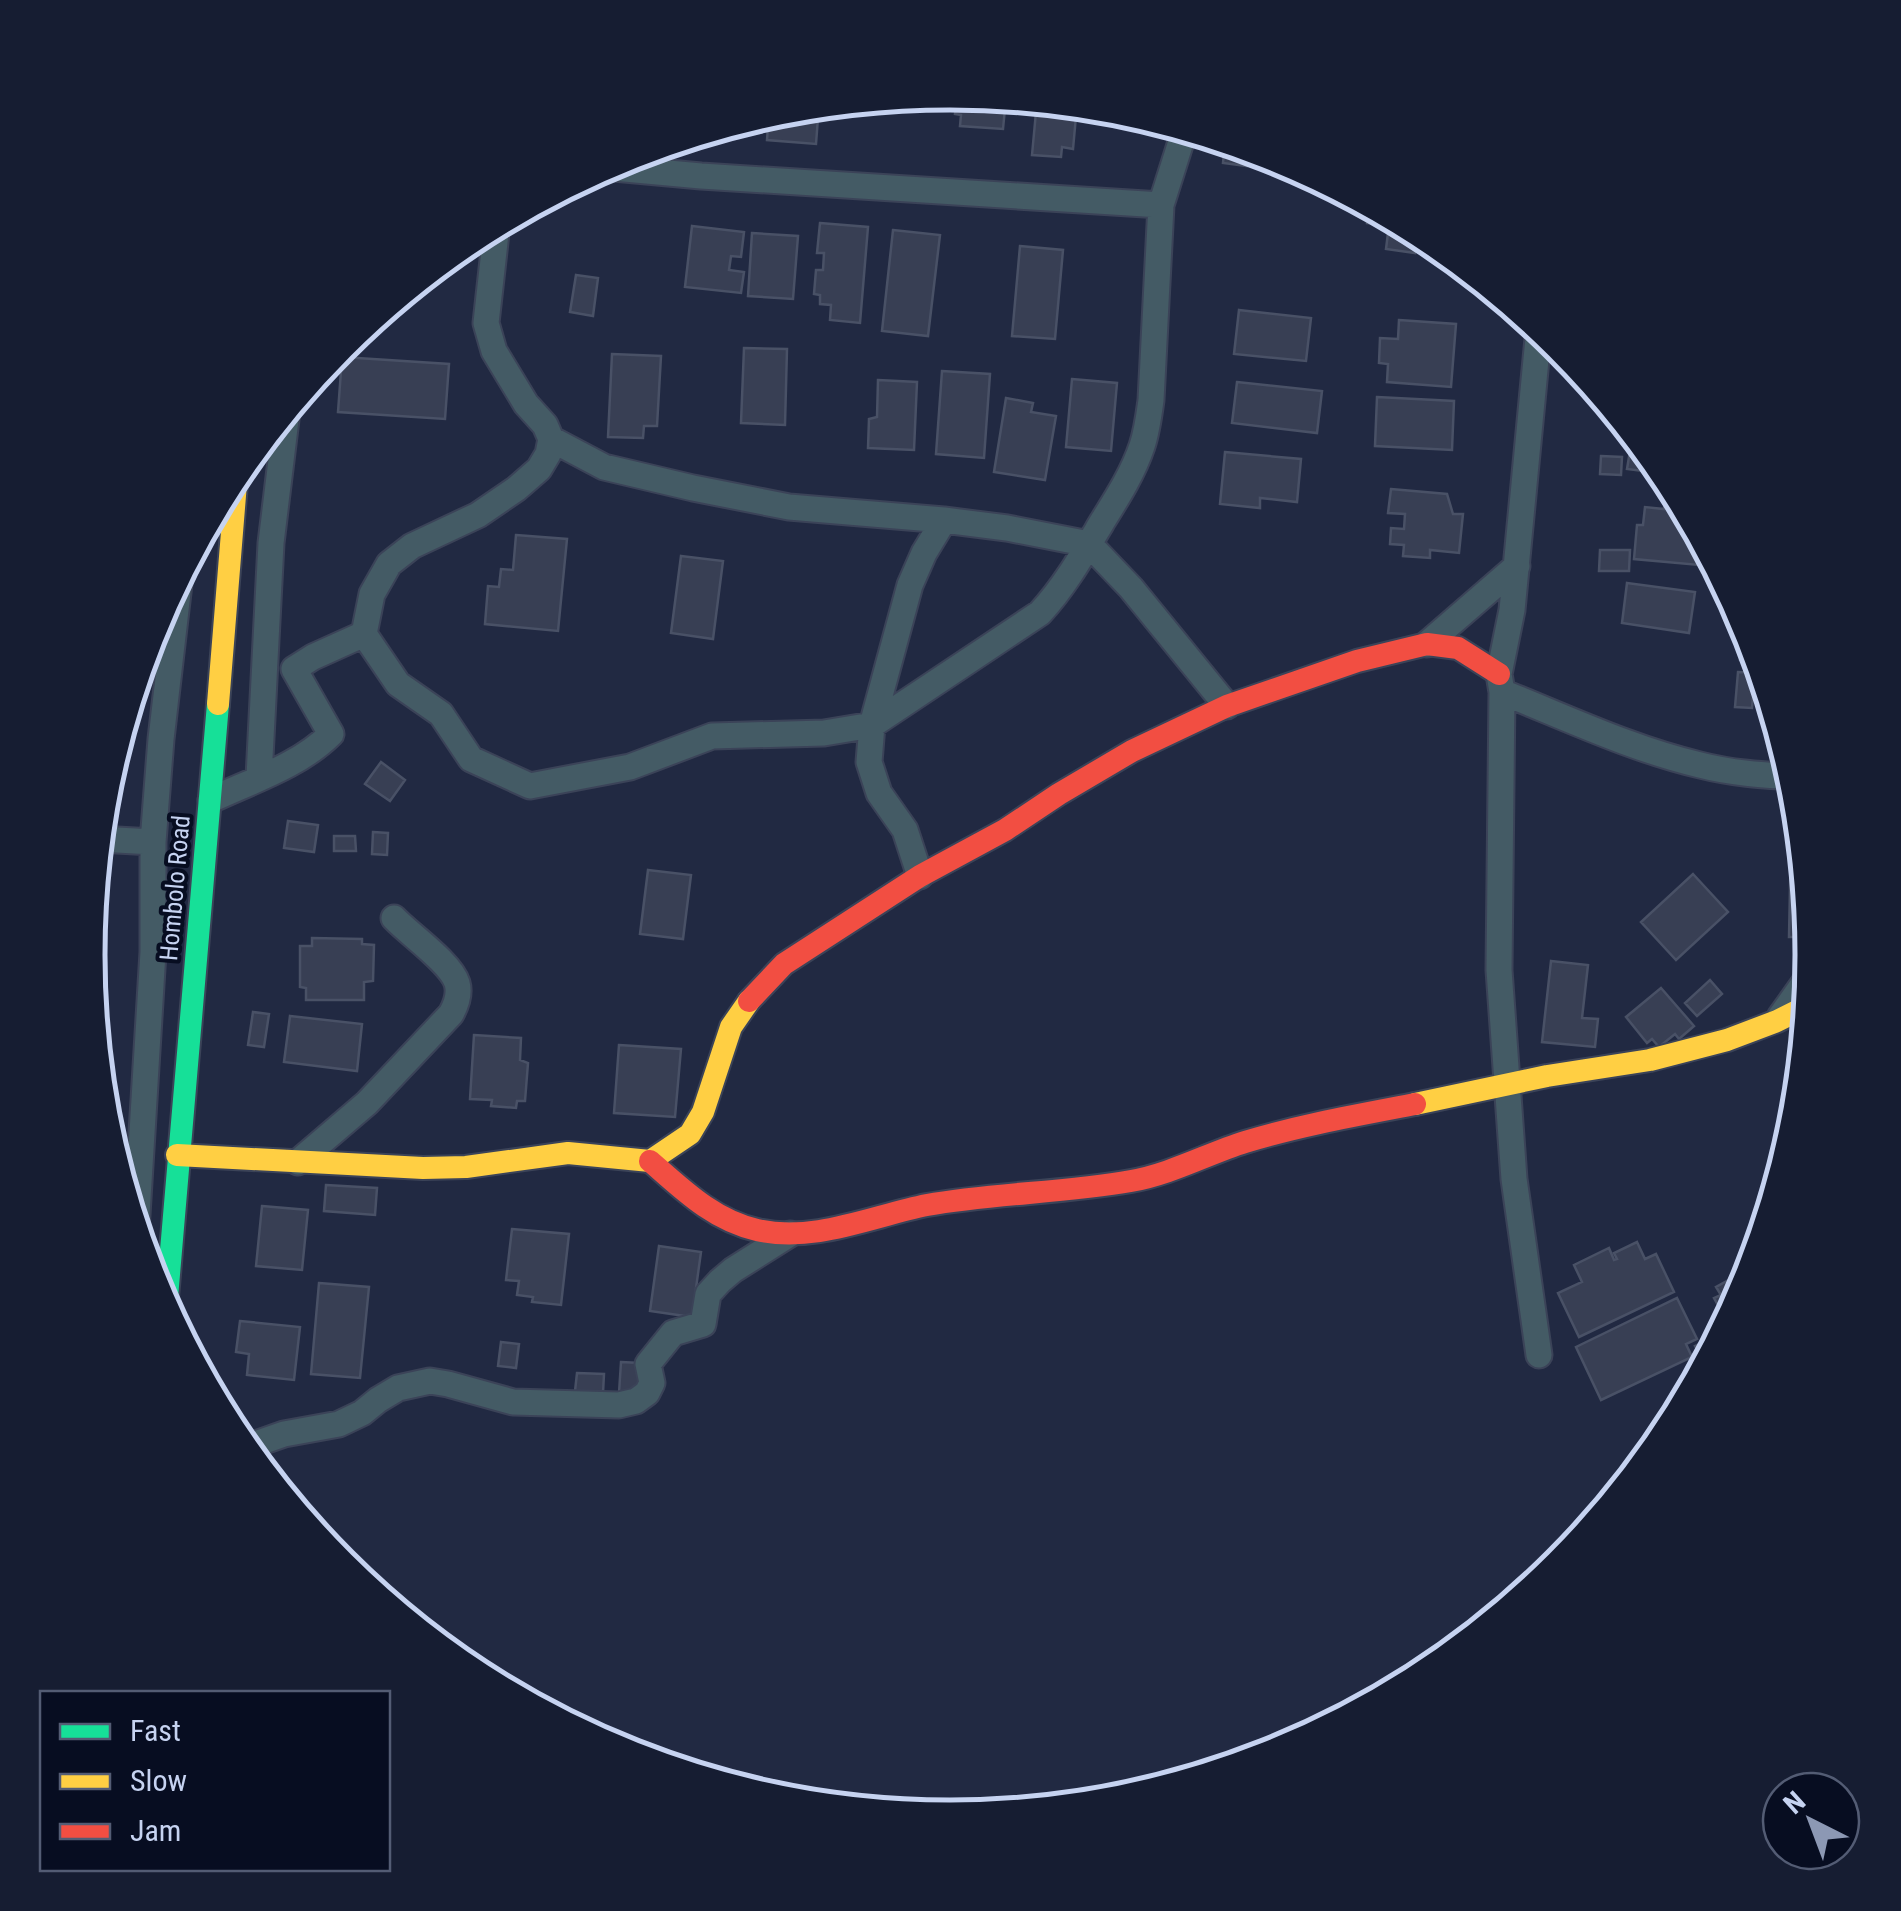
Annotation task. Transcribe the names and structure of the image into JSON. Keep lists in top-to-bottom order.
{
  "streets": {
    "street": ["Hombolo Road"]
  },
  "legend": ["Fast", "Slow", "Jam"],
  "north": "top left"
}
